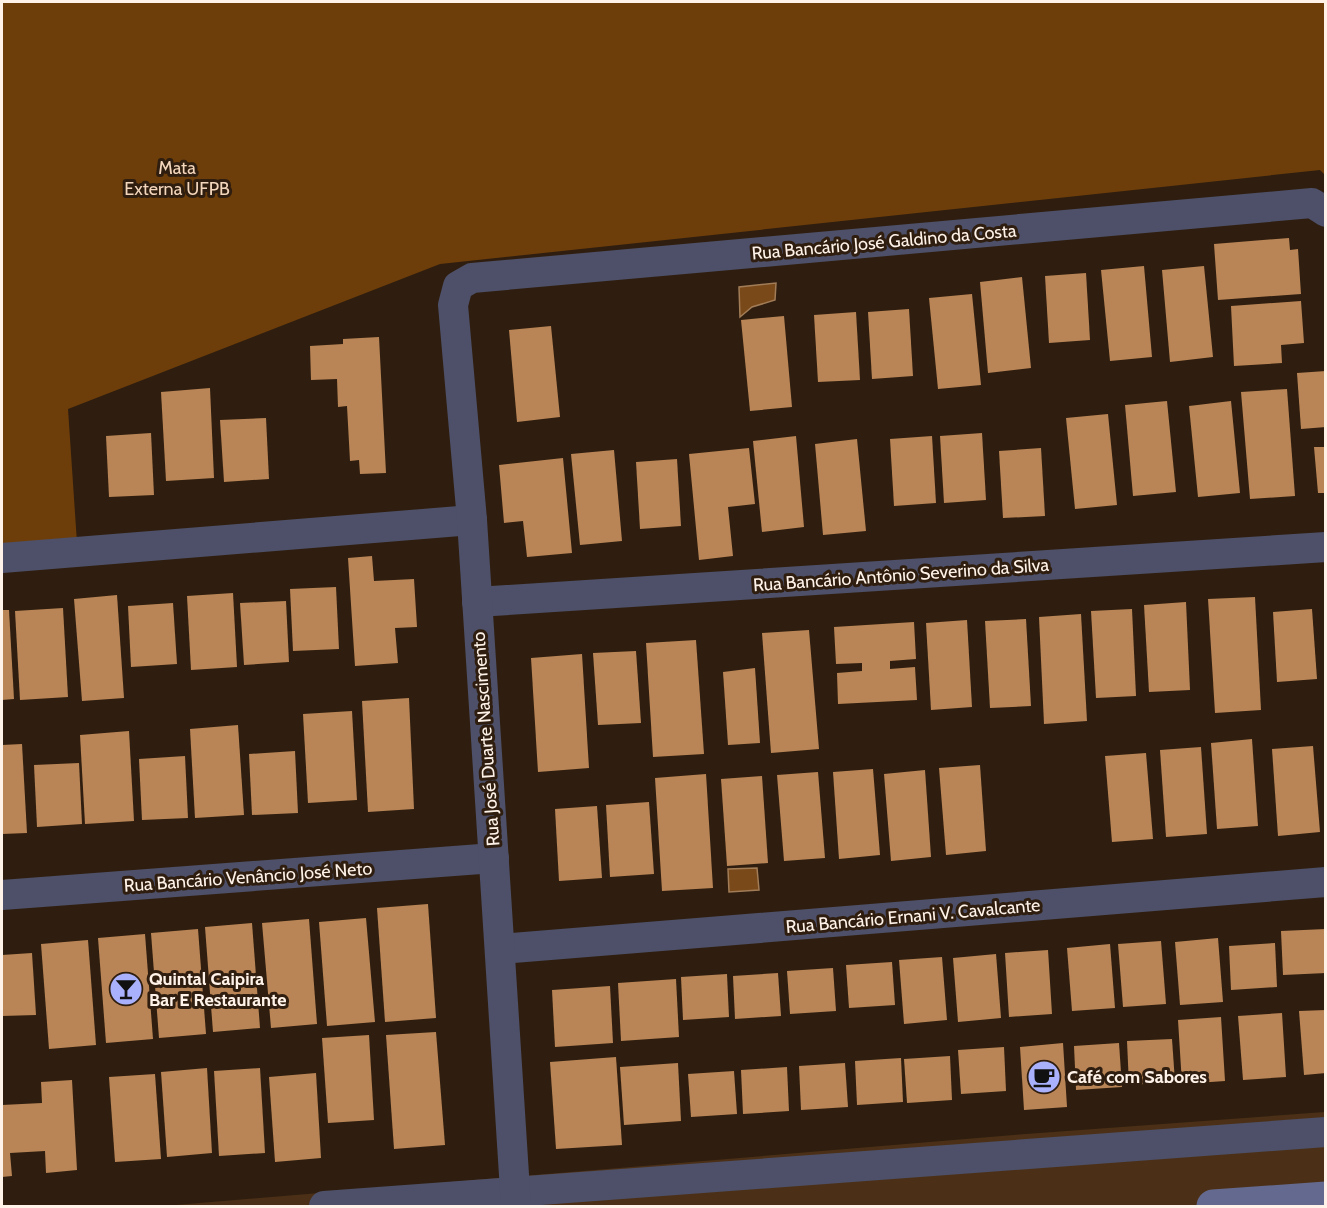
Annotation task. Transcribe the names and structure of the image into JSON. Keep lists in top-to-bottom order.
{
  "streets": {
    "street": [
      "Rua Bancário José Galdino da Costa",
      "Rua Bancário Antônio Severino da Silva",
      "Rua José Duarte Nascimento",
      "Rua Bancário Venâncio José Neto",
      "Rua Bancário Ernani V. Cavalcante"
    ]
  },
  "crossings": [
    ["Rua Bancário José Galdino da Costa", "Rua José Duarte Nascimento"],
    ["Rua Bancário Antônio Severino da Silva", "Rua José Duarte Nascimento"],
    ["Rua José Duarte Nascimento", "Rua Bancário Venâncio José Neto"],
    ["Rua José Duarte Nascimento", "Rua Bancário Ernani V. Cavalcante"]
  ],
  "parks": ["Mata Externa UFPB"],
  "places": {
    "bar": ["Quintal Caipira Bar E Restaurante"],
    "cafe": ["Café com Sabores"]
  }
}
